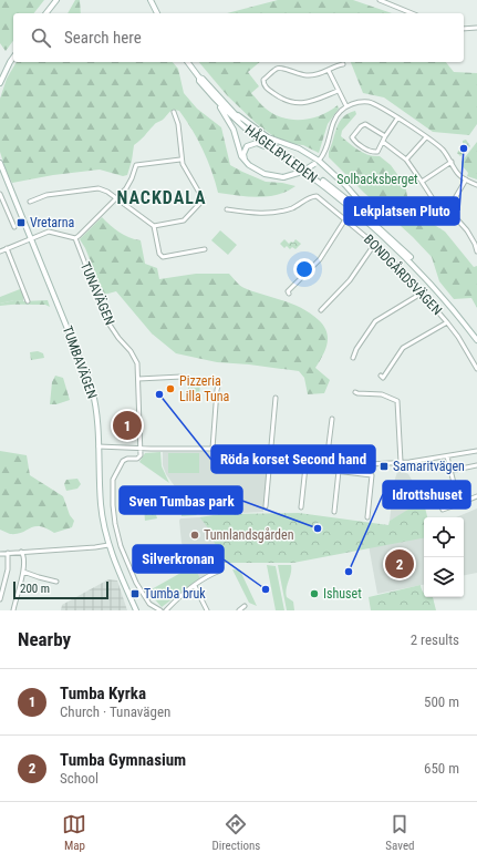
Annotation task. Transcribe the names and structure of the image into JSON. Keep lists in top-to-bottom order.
{
  "streets": {
    "main road": ["HÅGELBYLEDEN", "TUMBAVÄGEN"],
    "street": ["BONDGÅRDSVÄGEN", "TUNAVÄGEN"]
  },
  "districts": ["NACKDALA"],
  "parks": ["Solbacksberget"],
  "places": {
    "other": [
      "Lekplatsen Pluto",
      "Pizzeria Lilla Tuna",
      "Röda korset Second hand",
      "Sven Tumbas park",
      "Tunnlandsgården",
      "Idrottshuset",
      "Silverkronan",
      "Ishuset"
    ],
    "transit": ["Vretarna", "Samaritvägen", "Tumba bruk"]
  },
  "scale_bar": "200 m",
  "page": {
    "search": "Search here",
    "pins": ["1", "2"],
    "scale": "200 m",
    "heading": ["Nearby", "2 results"],
    "list": [
      {
        "mark": "1",
        "name": "Tumba Kyrka",
        "note": "Church · Tunavägen",
        "value": "500 m"
      },
      {
        "mark": "2",
        "name": "Tumba Gymnasium",
        "note": "School",
        "value": "650 m"
      }
    ],
    "nav": ["Map", "Directions", "Saved"]
  }
}
